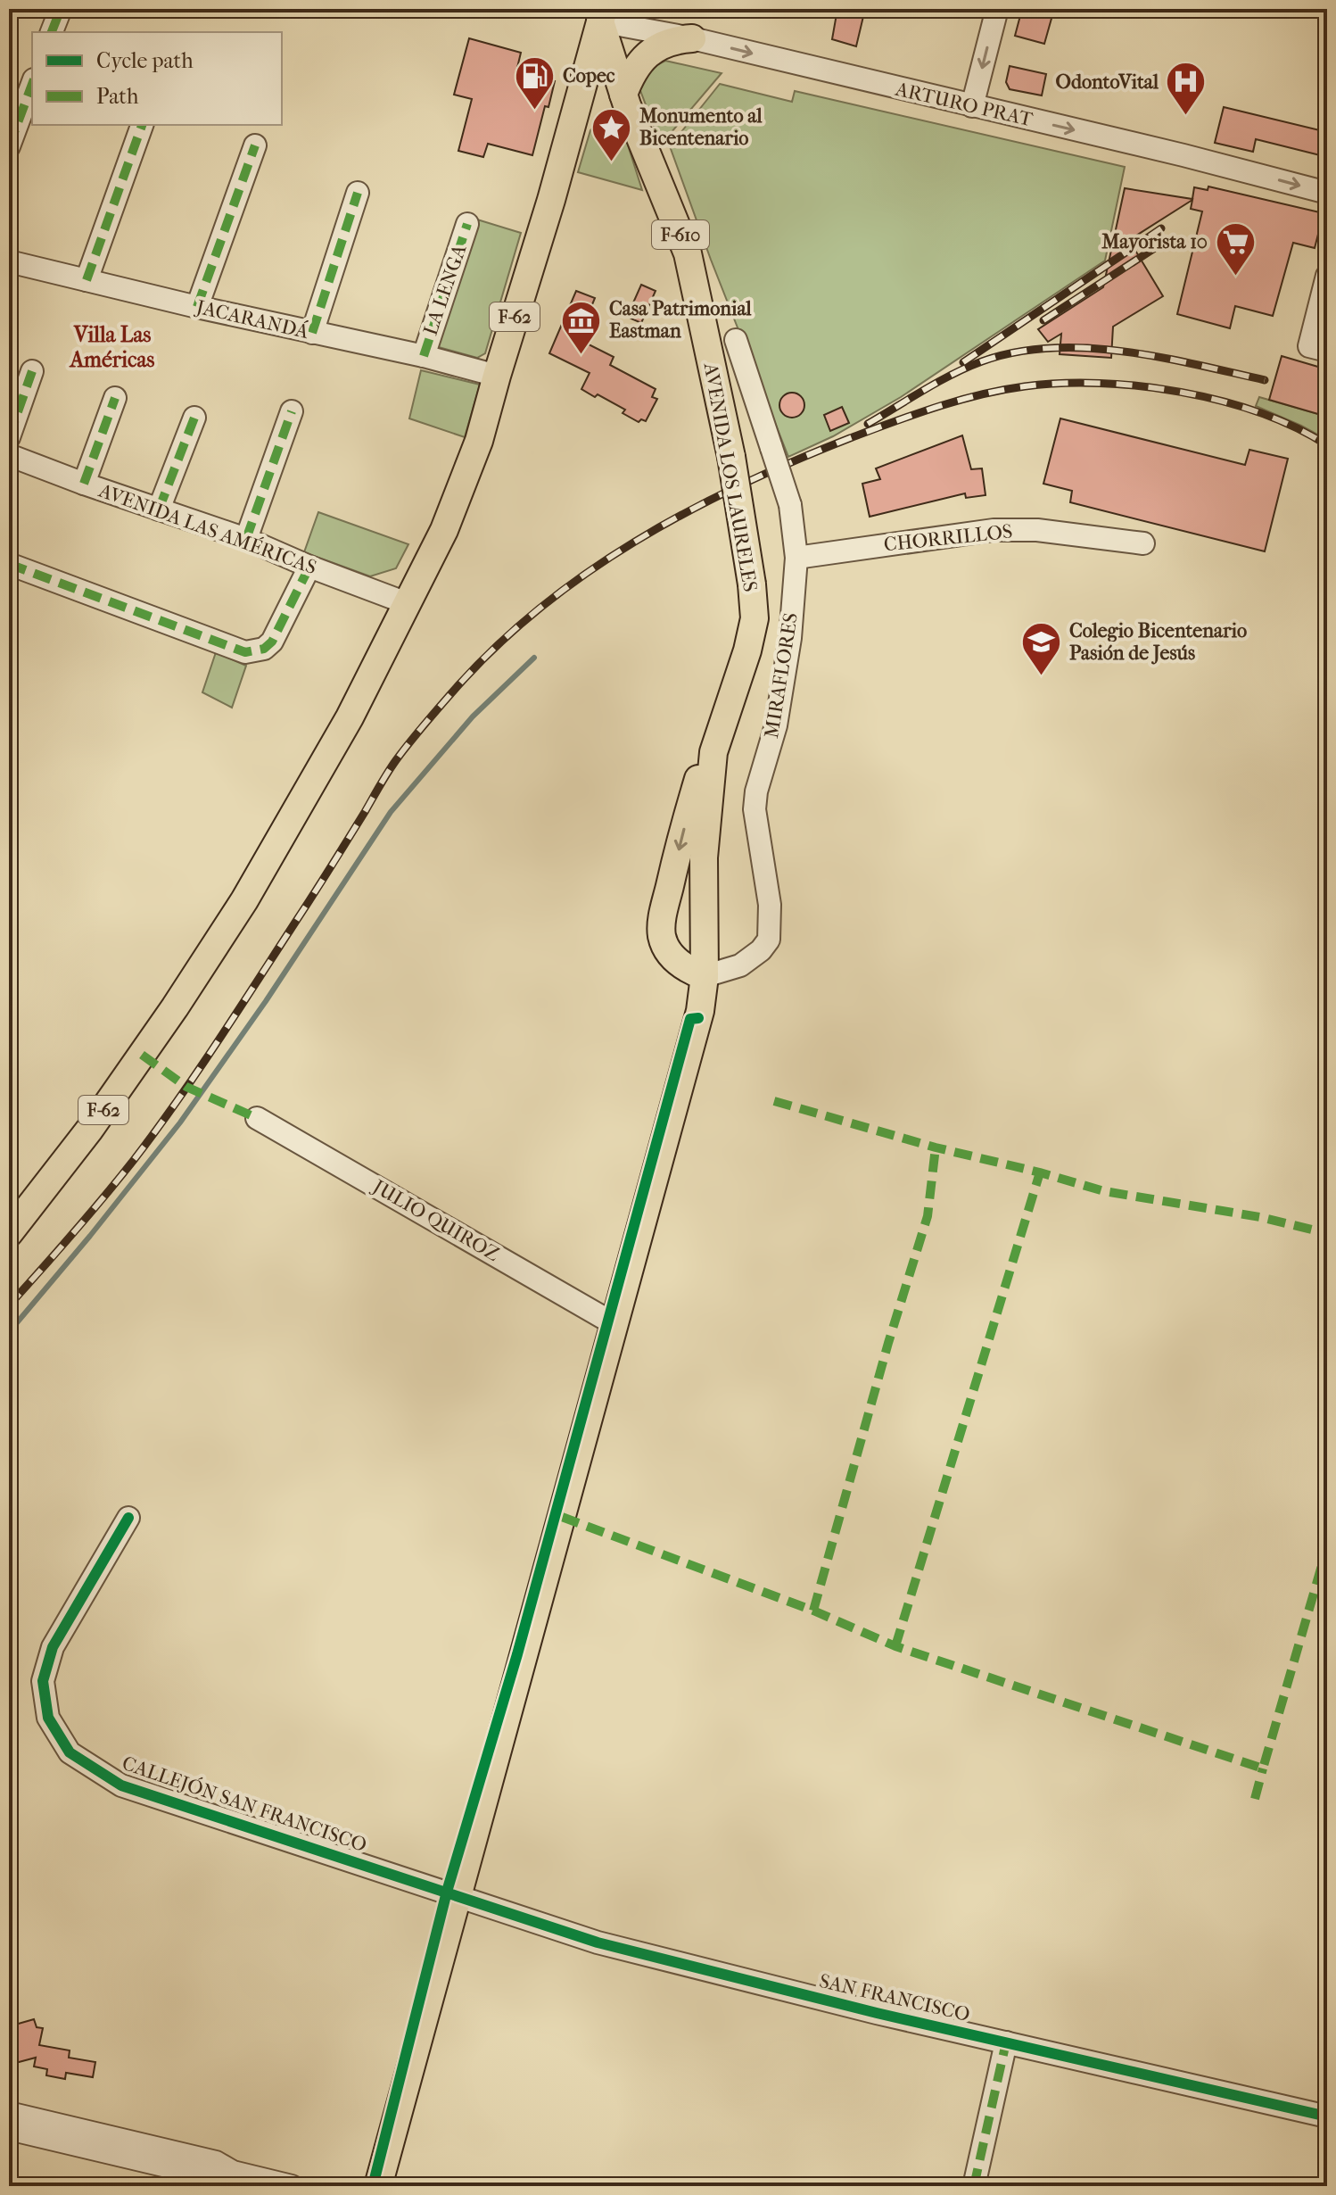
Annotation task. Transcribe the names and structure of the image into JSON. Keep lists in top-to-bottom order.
{
  "streets": {
    "main road": ["F-610", "F-62", "AVENIDA LOS LAURELES"],
    "street": [
      "ARTURO PRAT",
      "LA LENGA",
      "JACARANDÁ",
      "AVENIDA LAS AMÉRICAS",
      "CHORRILLOS",
      "MIRAFLORES",
      "JULIO QUIROZ",
      "CALLEJÓN SAN FRANCISCO",
      "SAN FRANCISCO"
    ]
  },
  "crossings": [
    ["ARTURO PRAT", "F-62"],
    ["ARTURO PRAT", "AVENIDA LOS LAURELES"],
    ["LA LENGA", "JACARANDÁ"],
    ["F-62", "JACARANDÁ"],
    ["F-62", "AVENIDA LOS LAURELES"],
    ["F-62", "AVENIDA LAS AMÉRICAS"],
    ["AVENIDA LOS LAURELES", "MIRAFLORES"],
    ["AVENIDA LOS LAURELES", "JULIO QUIROZ"],
    ["AVENIDA LOS LAURELES", "CALLEJÓN SAN FRANCISCO"],
    ["AVENIDA LOS LAURELES", "SAN FRANCISCO"],
    ["CHORRILLOS", "MIRAFLORES"],
    ["CALLEJÓN SAN FRANCISCO", "SAN FRANCISCO"]
  ],
  "one_way": ["ARTURO PRAT"],
  "districts": ["Villa Las Américas"],
  "places": {
    "fuel station": ["Copec"],
    "hospital": ["OdontoVital"],
    "place": ["Monumento al Bicentenario"],
    "supermarket": ["Mayorista 10"],
    "museum": ["Casa Patrimonial Eastman"],
    "school or university": ["Colegio Bicentenario Pasión de Jesús"]
  },
  "legend": ["Cycle path", "Path"]
}
